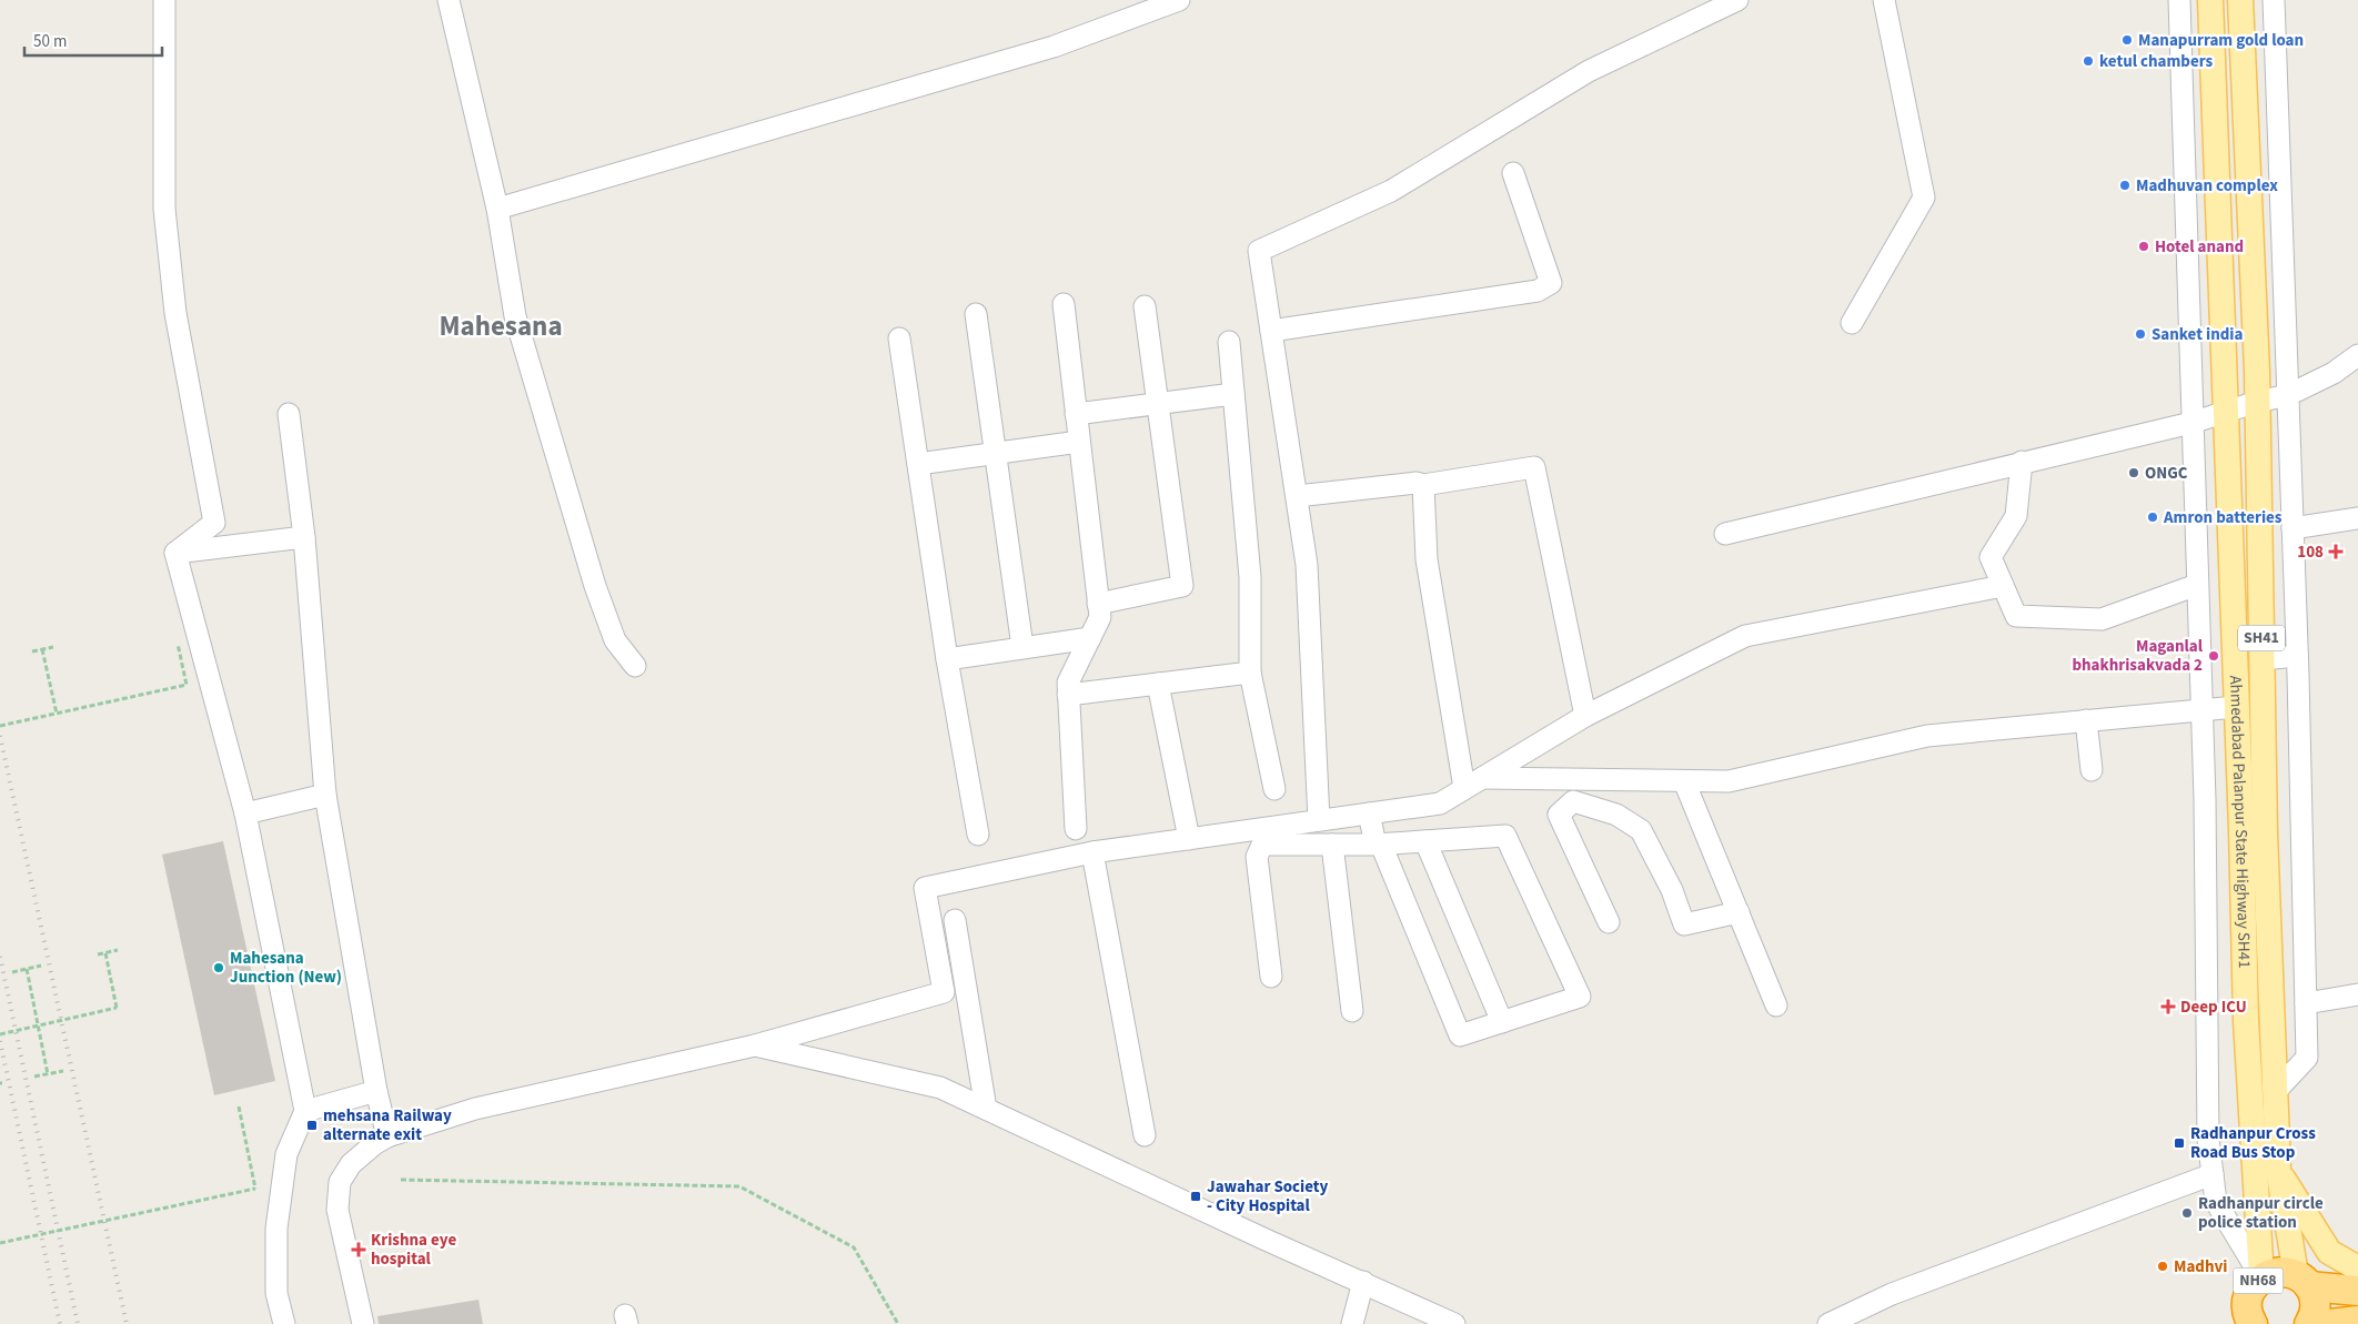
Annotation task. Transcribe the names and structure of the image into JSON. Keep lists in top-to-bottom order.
{
  "streets": {
    "highway": ["NH68"],
    "main road": ["SH41", "Ahmedabad Palanpur State Highway SH41"]
  },
  "crossings": [
    ["Ahmedabad Palanpur State Highway SH41", "NH68"]
  ],
  "districts": ["Mahesana"],
  "places": {
    "other": [
      "Manapurram gold loan",
      "ketul chambers",
      "Madhuvan complex",
      "Hotel anand",
      "Sanket india",
      "ONGC",
      "Amron batteries",
      "Maganlal bhakhrisakvada 2",
      "Mahesana Junction (New)",
      "Radhanpur circle police station",
      "Madhvi"
    ],
    "health": ["108", "Deep ICU", "Krishna eye hospital"],
    "transit": ["mehsana Railway alternate exit", "Radhanpur Cross Road Bus Stop", "Jawahar Society - City Hospital"]
  },
  "scale_bar": "50 m"
}
